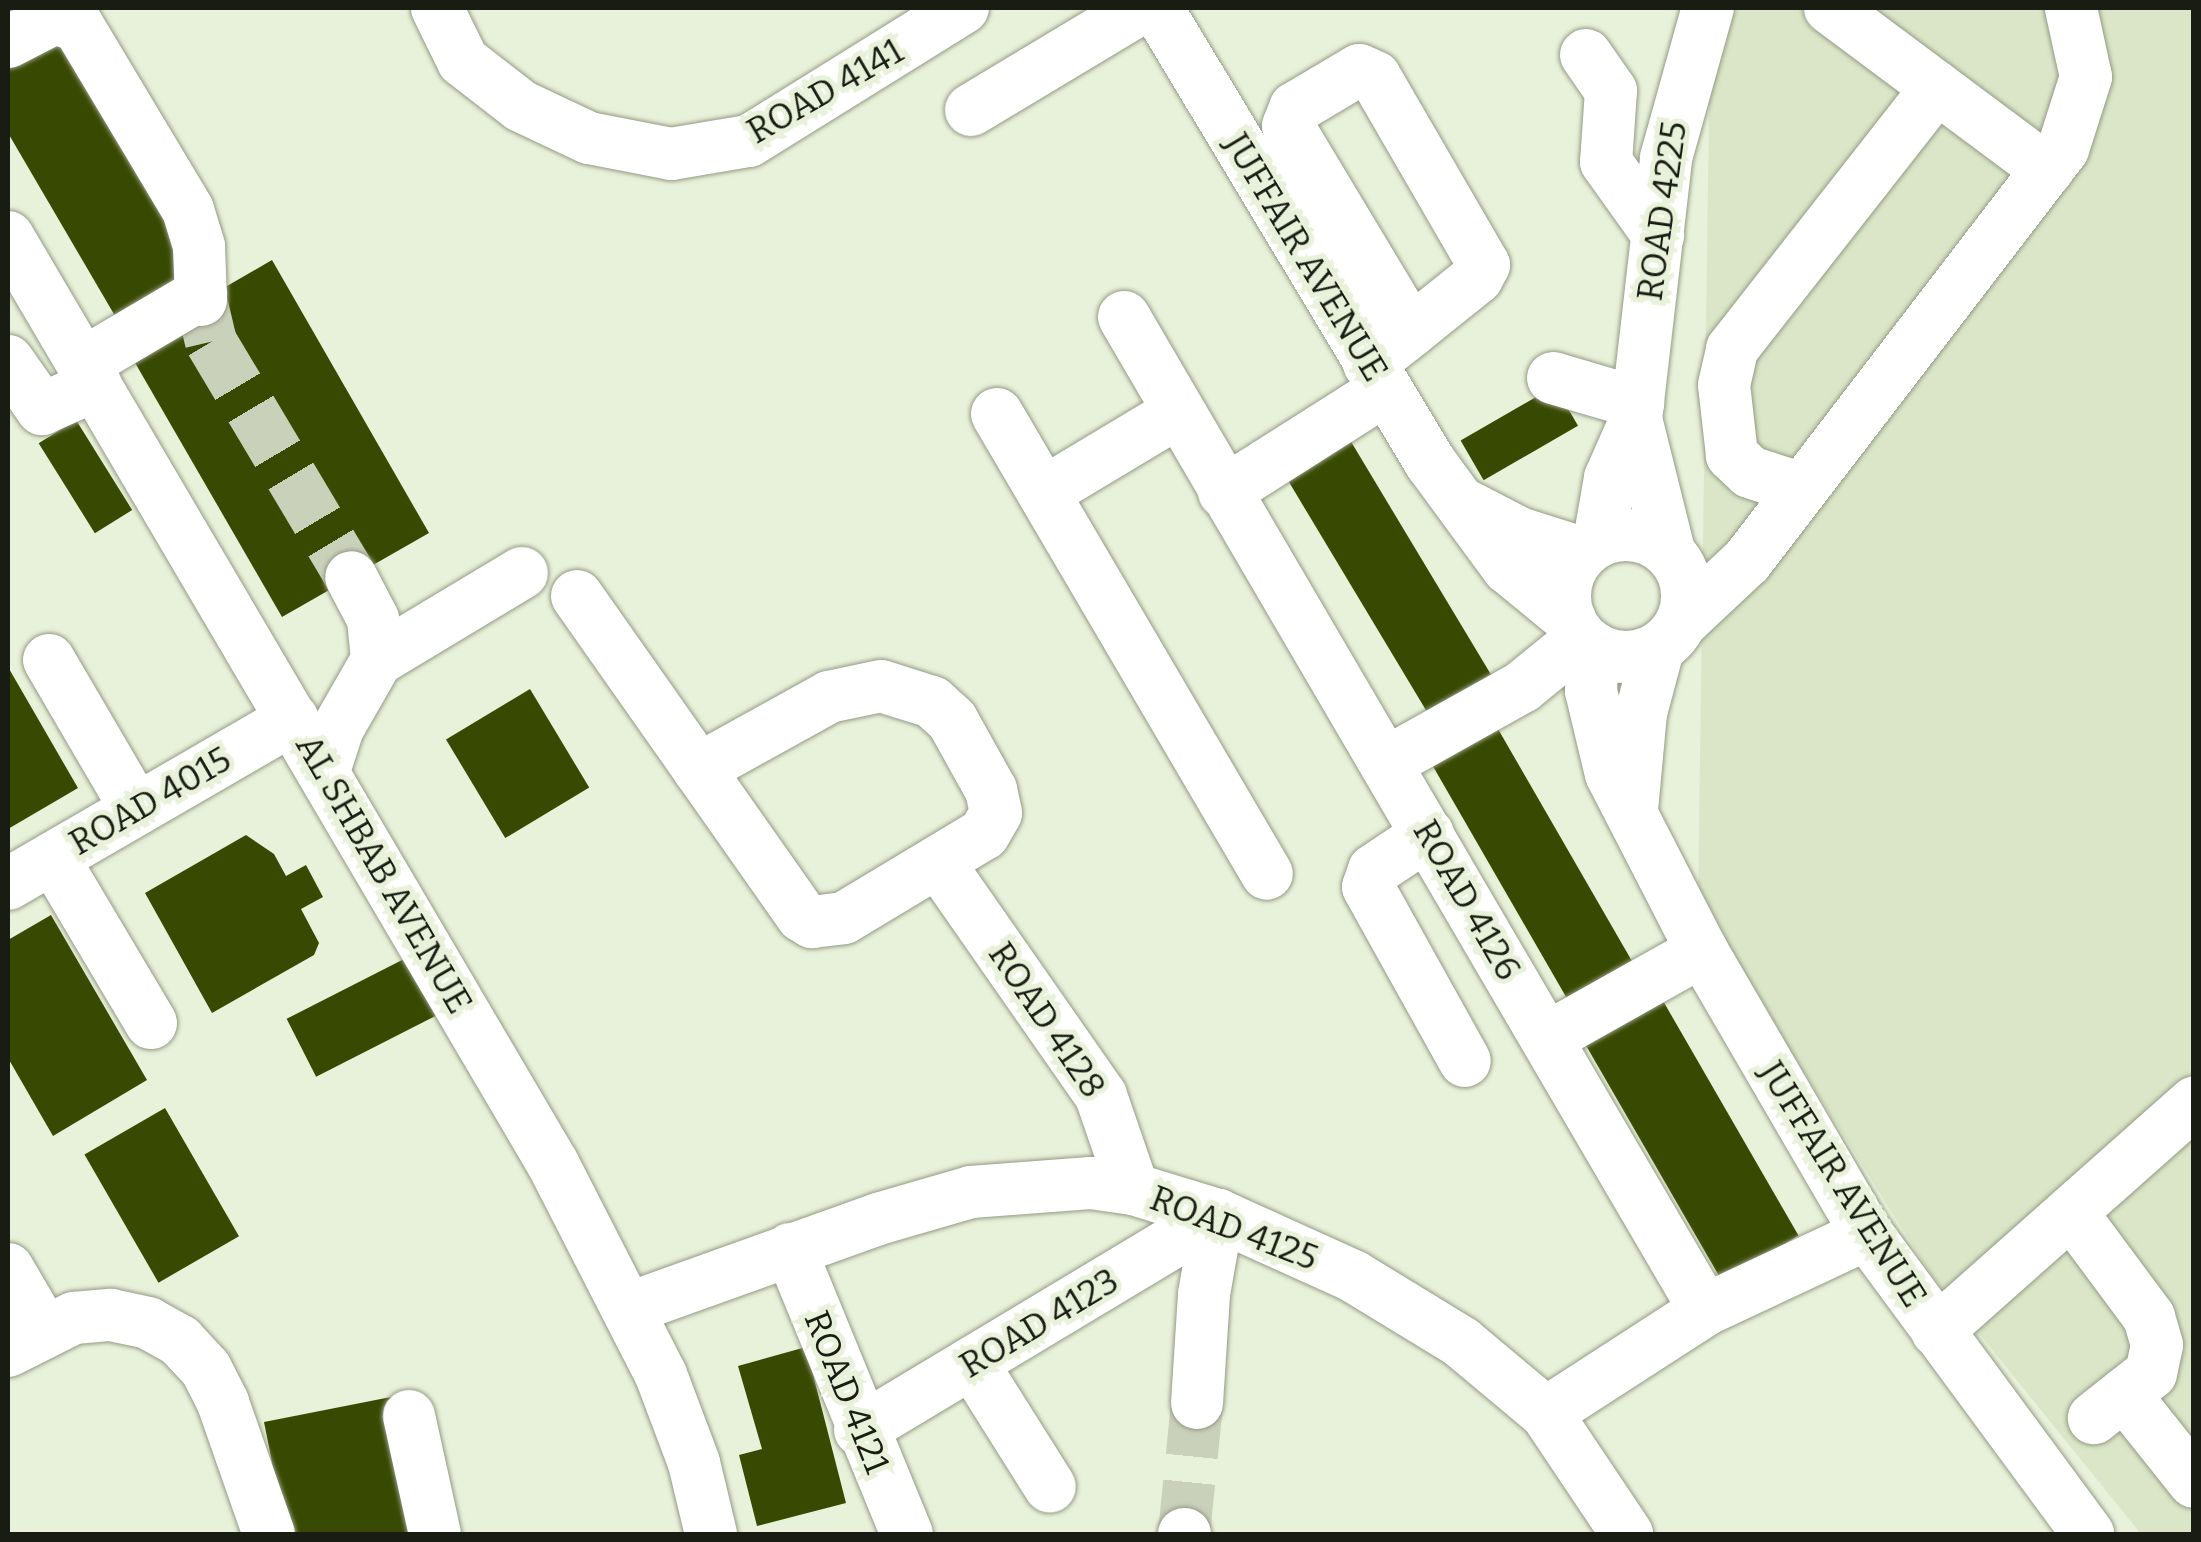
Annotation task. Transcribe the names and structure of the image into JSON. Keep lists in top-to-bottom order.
{
  "streets": {
    "street": [
      "ROAD 4141",
      "ROAD 4225",
      "JUFFAIR AVENUE",
      "ROAD 4015",
      "AL SHBAB AVENUE",
      "ROAD 4126",
      "ROAD 4128",
      "ROAD 4125",
      "ROAD 4123",
      "ROAD 4121"
    ]
  },
  "crossings": [
    ["ROAD 4225", "JUFFAIR AVENUE"],
    ["ROAD 4015", "AL SHBAB AVENUE"],
    ["AL SHBAB AVENUE", "ROAD 4125"],
    ["ROAD 4128", "ROAD 4125"],
    ["ROAD 4125", "ROAD 4123"],
    ["ROAD 4125", "ROAD 4121"],
    ["ROAD 4123", "ROAD 4121"]
  ]
}
